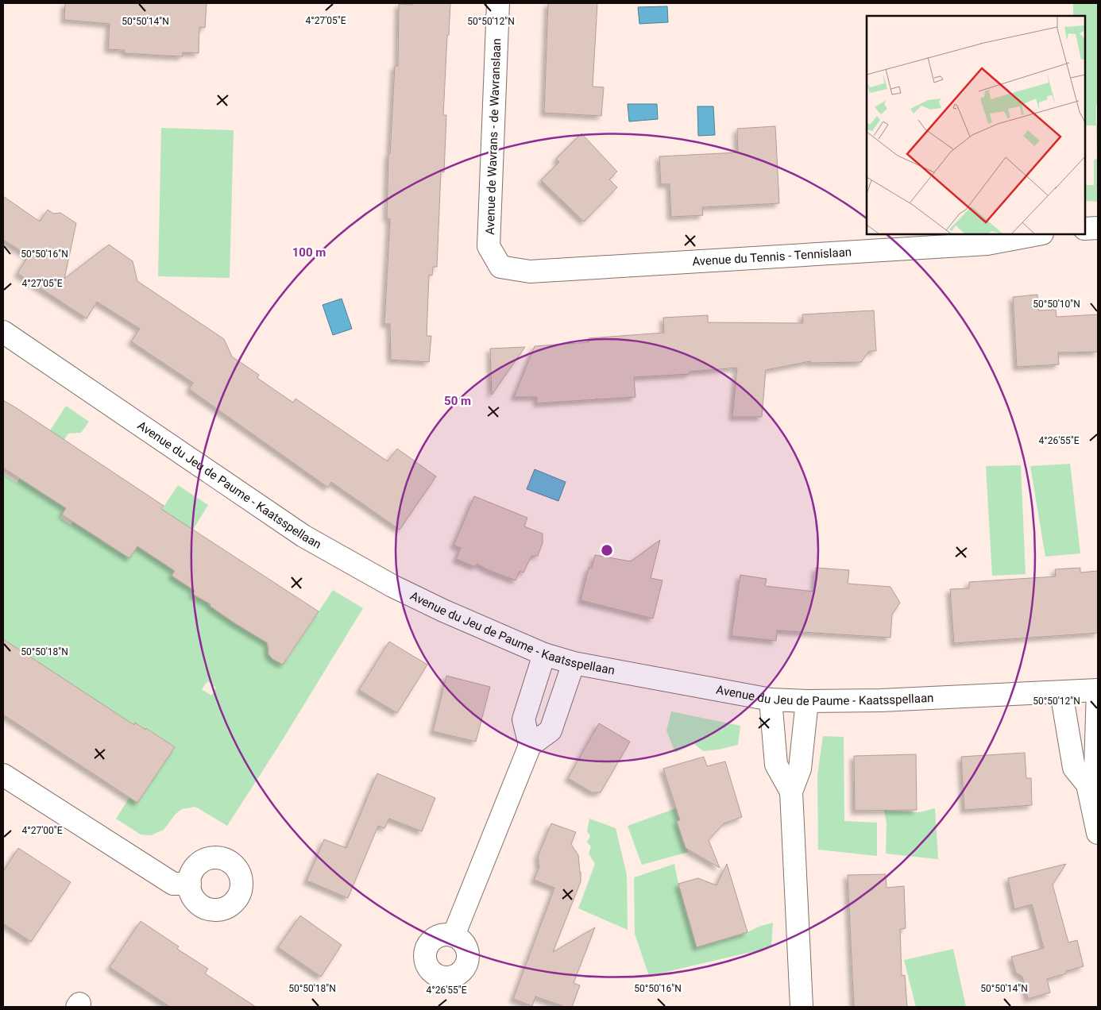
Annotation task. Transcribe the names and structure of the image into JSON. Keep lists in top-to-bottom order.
{
  "streets": {
    "street": ["Avenue de Wavrans - de Wavranslaan", "Avenue du Tennis - Tennislaan", "Avenue du Jeu de Paume - Kaatsspellaan"]
  },
  "crossings": [
    ["Avenue de Wavrans - de Wavranslaan", "Avenue du Tennis - Tennislaan"]
  ],
  "coordinates": [
    "4°27'05\"E",
    "50°50'14\"N",
    "50°50'12\"N",
    "50°50'16\"N",
    "50°50'10\"N",
    "4°26'55\"E",
    "50°50'18\"N",
    "4°27'00\"E"
  ],
  "rings": ["100 m", "50 m"]
}
